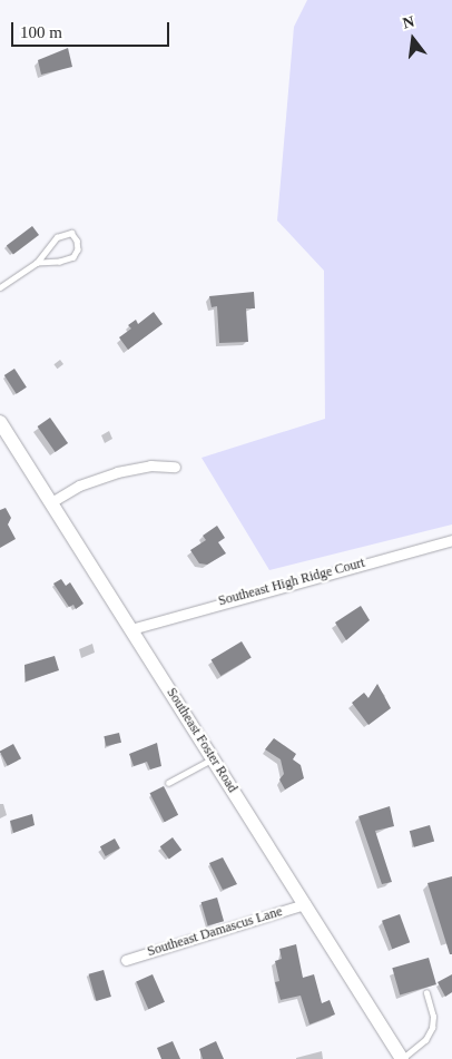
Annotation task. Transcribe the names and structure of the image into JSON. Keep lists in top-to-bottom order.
{
  "streets": {
    "main road": ["Southeast Foster Road"],
    "street": ["Southeast High Ridge Court", "Southeast Damascus Lane"]
  },
  "crossings": [
    ["Southeast High Ridge Court", "Southeast Foster Road"],
    ["Southeast Foster Road", "Southeast Damascus Lane"]
  ],
  "scale_bar": "100 m",
  "north": "top"
}
